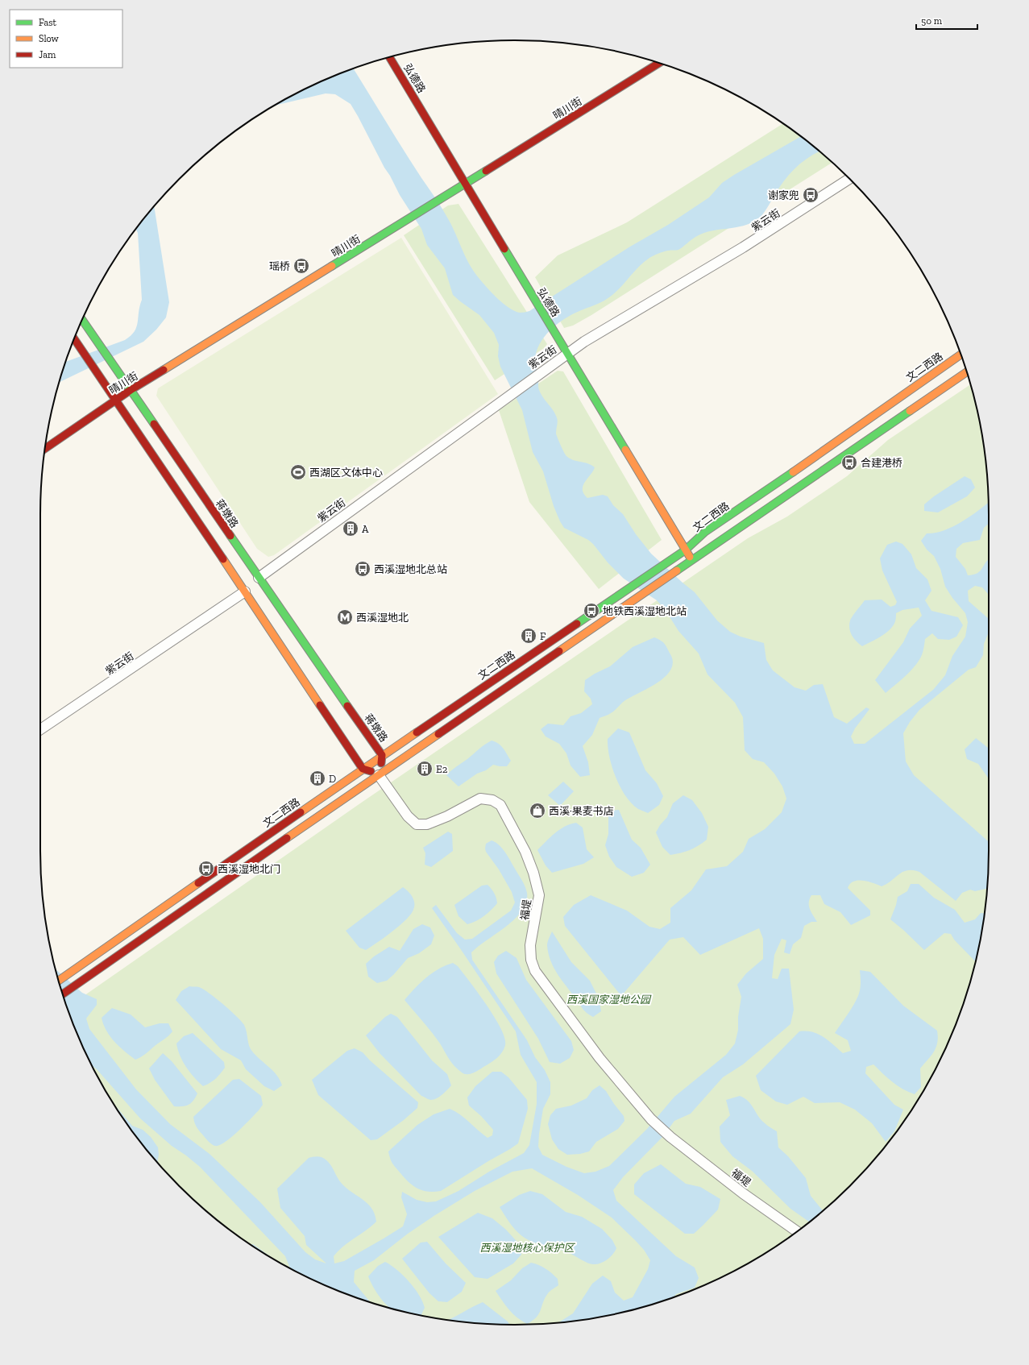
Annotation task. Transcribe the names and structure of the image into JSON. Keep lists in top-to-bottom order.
{
  "streets": {
    "main road": [
      "弘德路",
      "晴川街",
      "文二西路",
      "蒋墩路"
    ],
    "street": ["紫云街", "福堤"]
  },
  "crossings": [
    ["弘德路", "晴川街"],
    ["弘德路", "紫云街"],
    ["弘德路", "文二西路"],
    ["晴川街", "蒋墩路"],
    ["紫云街", "蒋墩路"],
    ["文二西路", "蒋墩路"],
    ["蒋墩路", "福堤"]
  ],
  "parks": ["西溪国家湿地公园", "西溪湿地核心保护区"],
  "places": {
    "bus stop": [
      "谢家兜",
      "瑶桥",
      "合建港桥",
      "西溪湿地北总站",
      "地铁西溪湿地北站",
      "西溪湿地北门"
    ],
    "sports": ["西湖区文体中心"],
    "building": [
      "A",
      "F",
      "E2",
      "D"
    ],
    "metro station": ["西溪湿地北"],
    "shop": ["西溪·果麦书店"]
  },
  "legend": ["Fast", "Slow", "Jam"],
  "scale_bar": "50 m"
}
